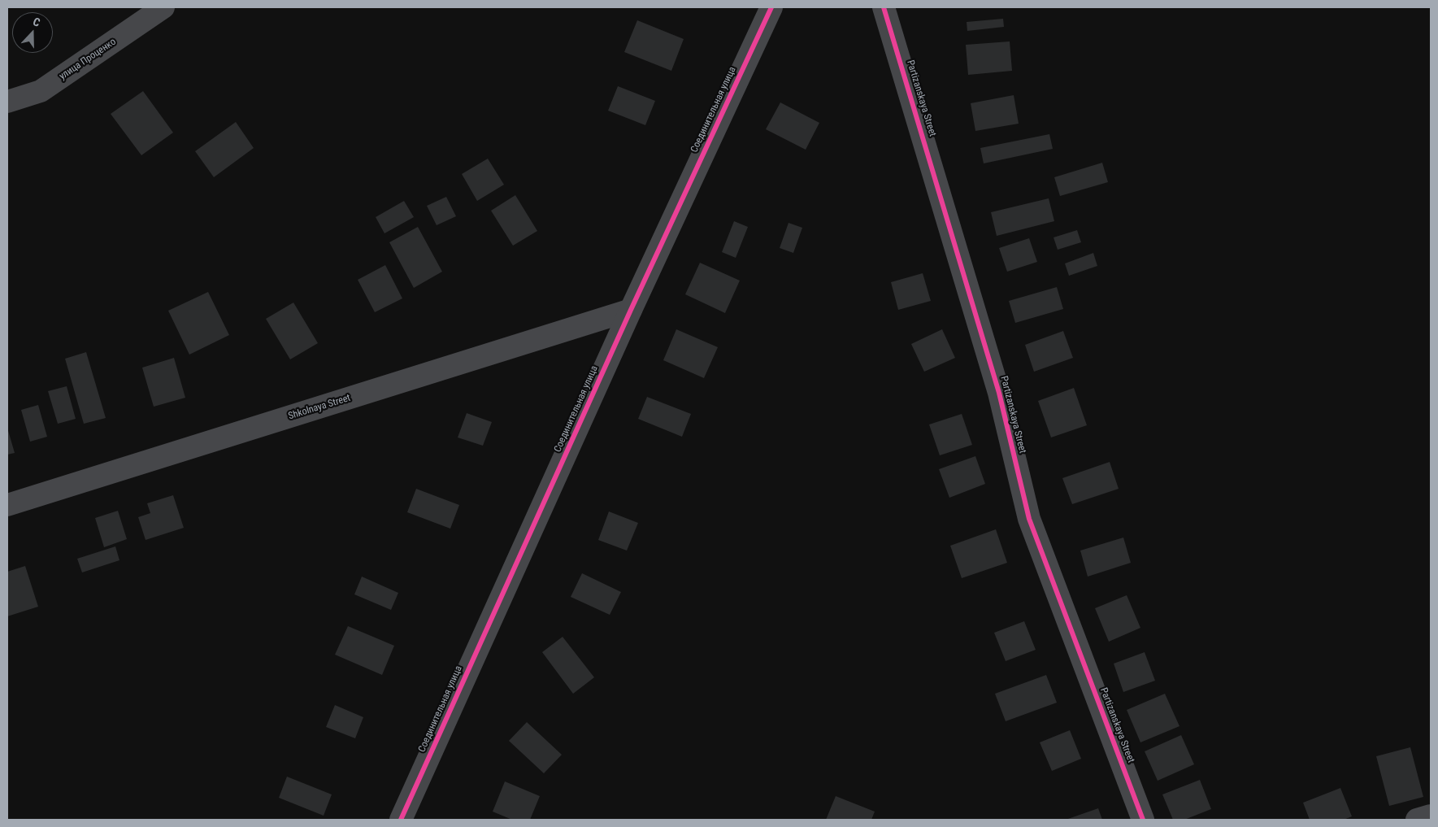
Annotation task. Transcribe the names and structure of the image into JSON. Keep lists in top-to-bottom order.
{
  "streets": {
    "street": [
      "улица Проценко",
      "Partizanskaya Street",
      "Соединительная улица",
      "Shkolnaya Street"
    ]
  },
  "crossings": [
    ["Соединительная улица", "Shkolnaya Street"]
  ],
  "north": "top"
}
